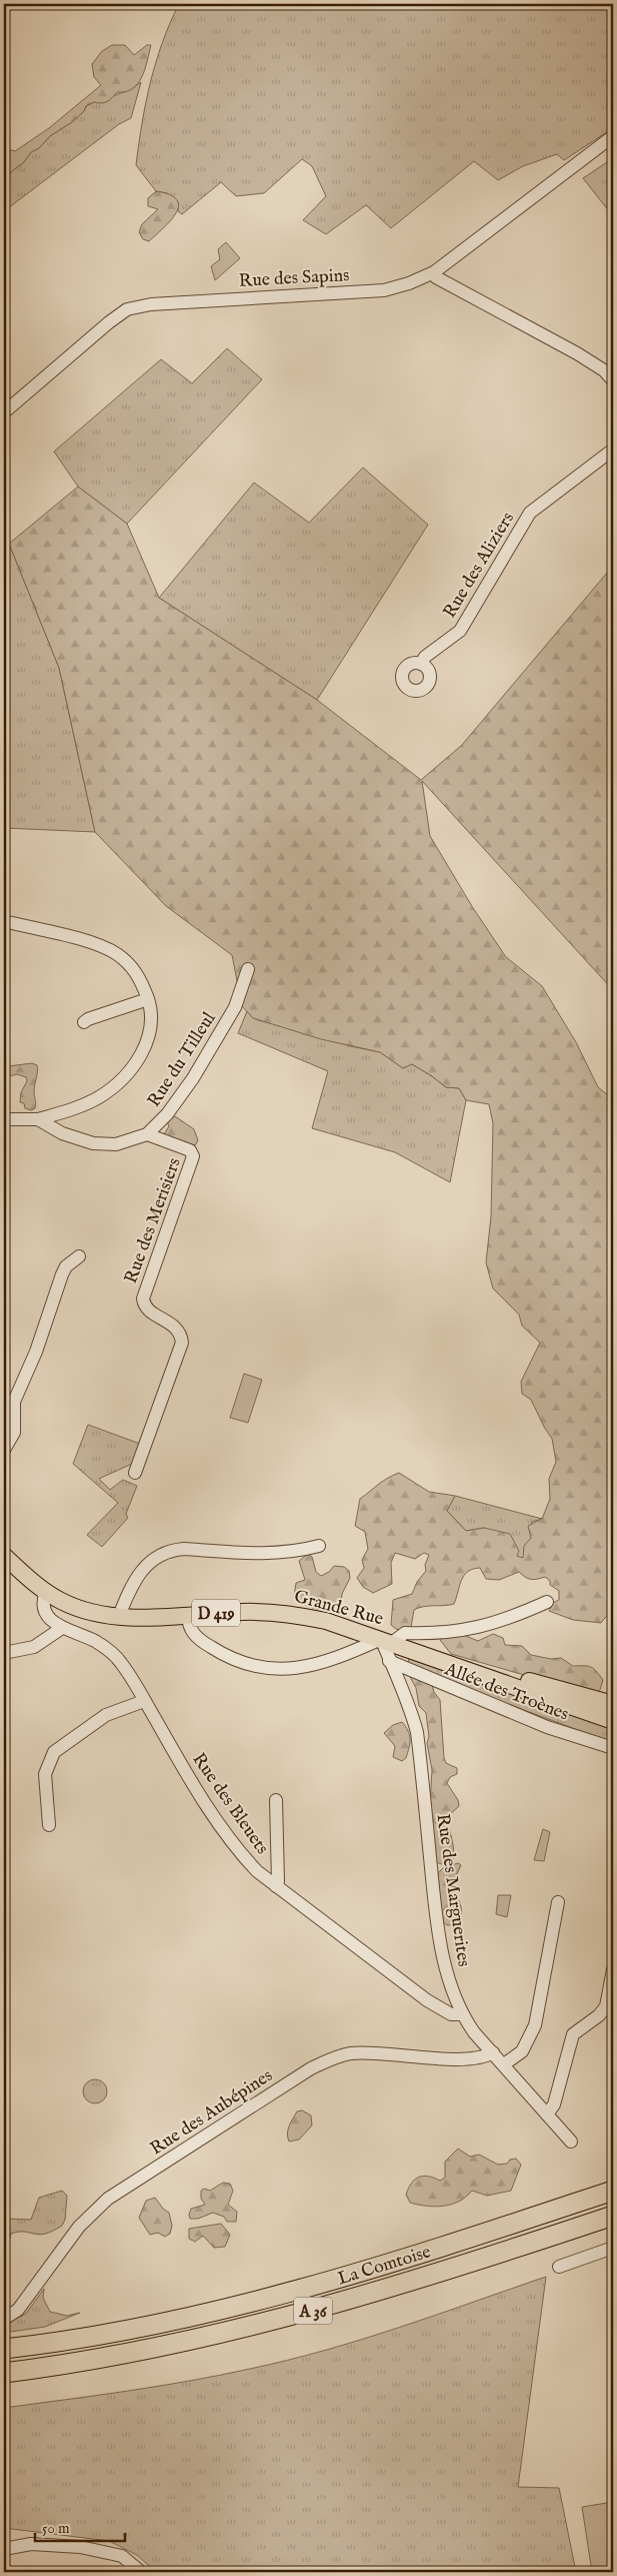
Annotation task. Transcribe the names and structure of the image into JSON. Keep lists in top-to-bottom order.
{
  "streets": {
    "highway": ["La Comtoise", "A 36"],
    "main road": ["Grande Rue", "D 419"],
    "street": [
      "Rue des Sapins",
      "Rue des Aliziers",
      "Rue du Tilleul",
      "Rue des Merisiers",
      "Allée des Troènes",
      "Rue des Bleuets",
      "Rue des Marguerites",
      "Rue des Aubépines"
    ]
  },
  "crossings": [
    ["Rue du Tilleul", "Rue des Merisiers"],
    ["Grande Rue", "D 419"],
    ["Grande Rue", "Rue des Bleuets"],
    ["Grande Rue", "Rue des Marguerites"],
    ["Allée des Troènes", "Rue des Marguerites"],
    ["Rue des Bleuets", "Rue des Marguerites"],
    ["Rue des Marguerites", "Rue des Aubépines"]
  ],
  "scale_bar": "50 m"
}
